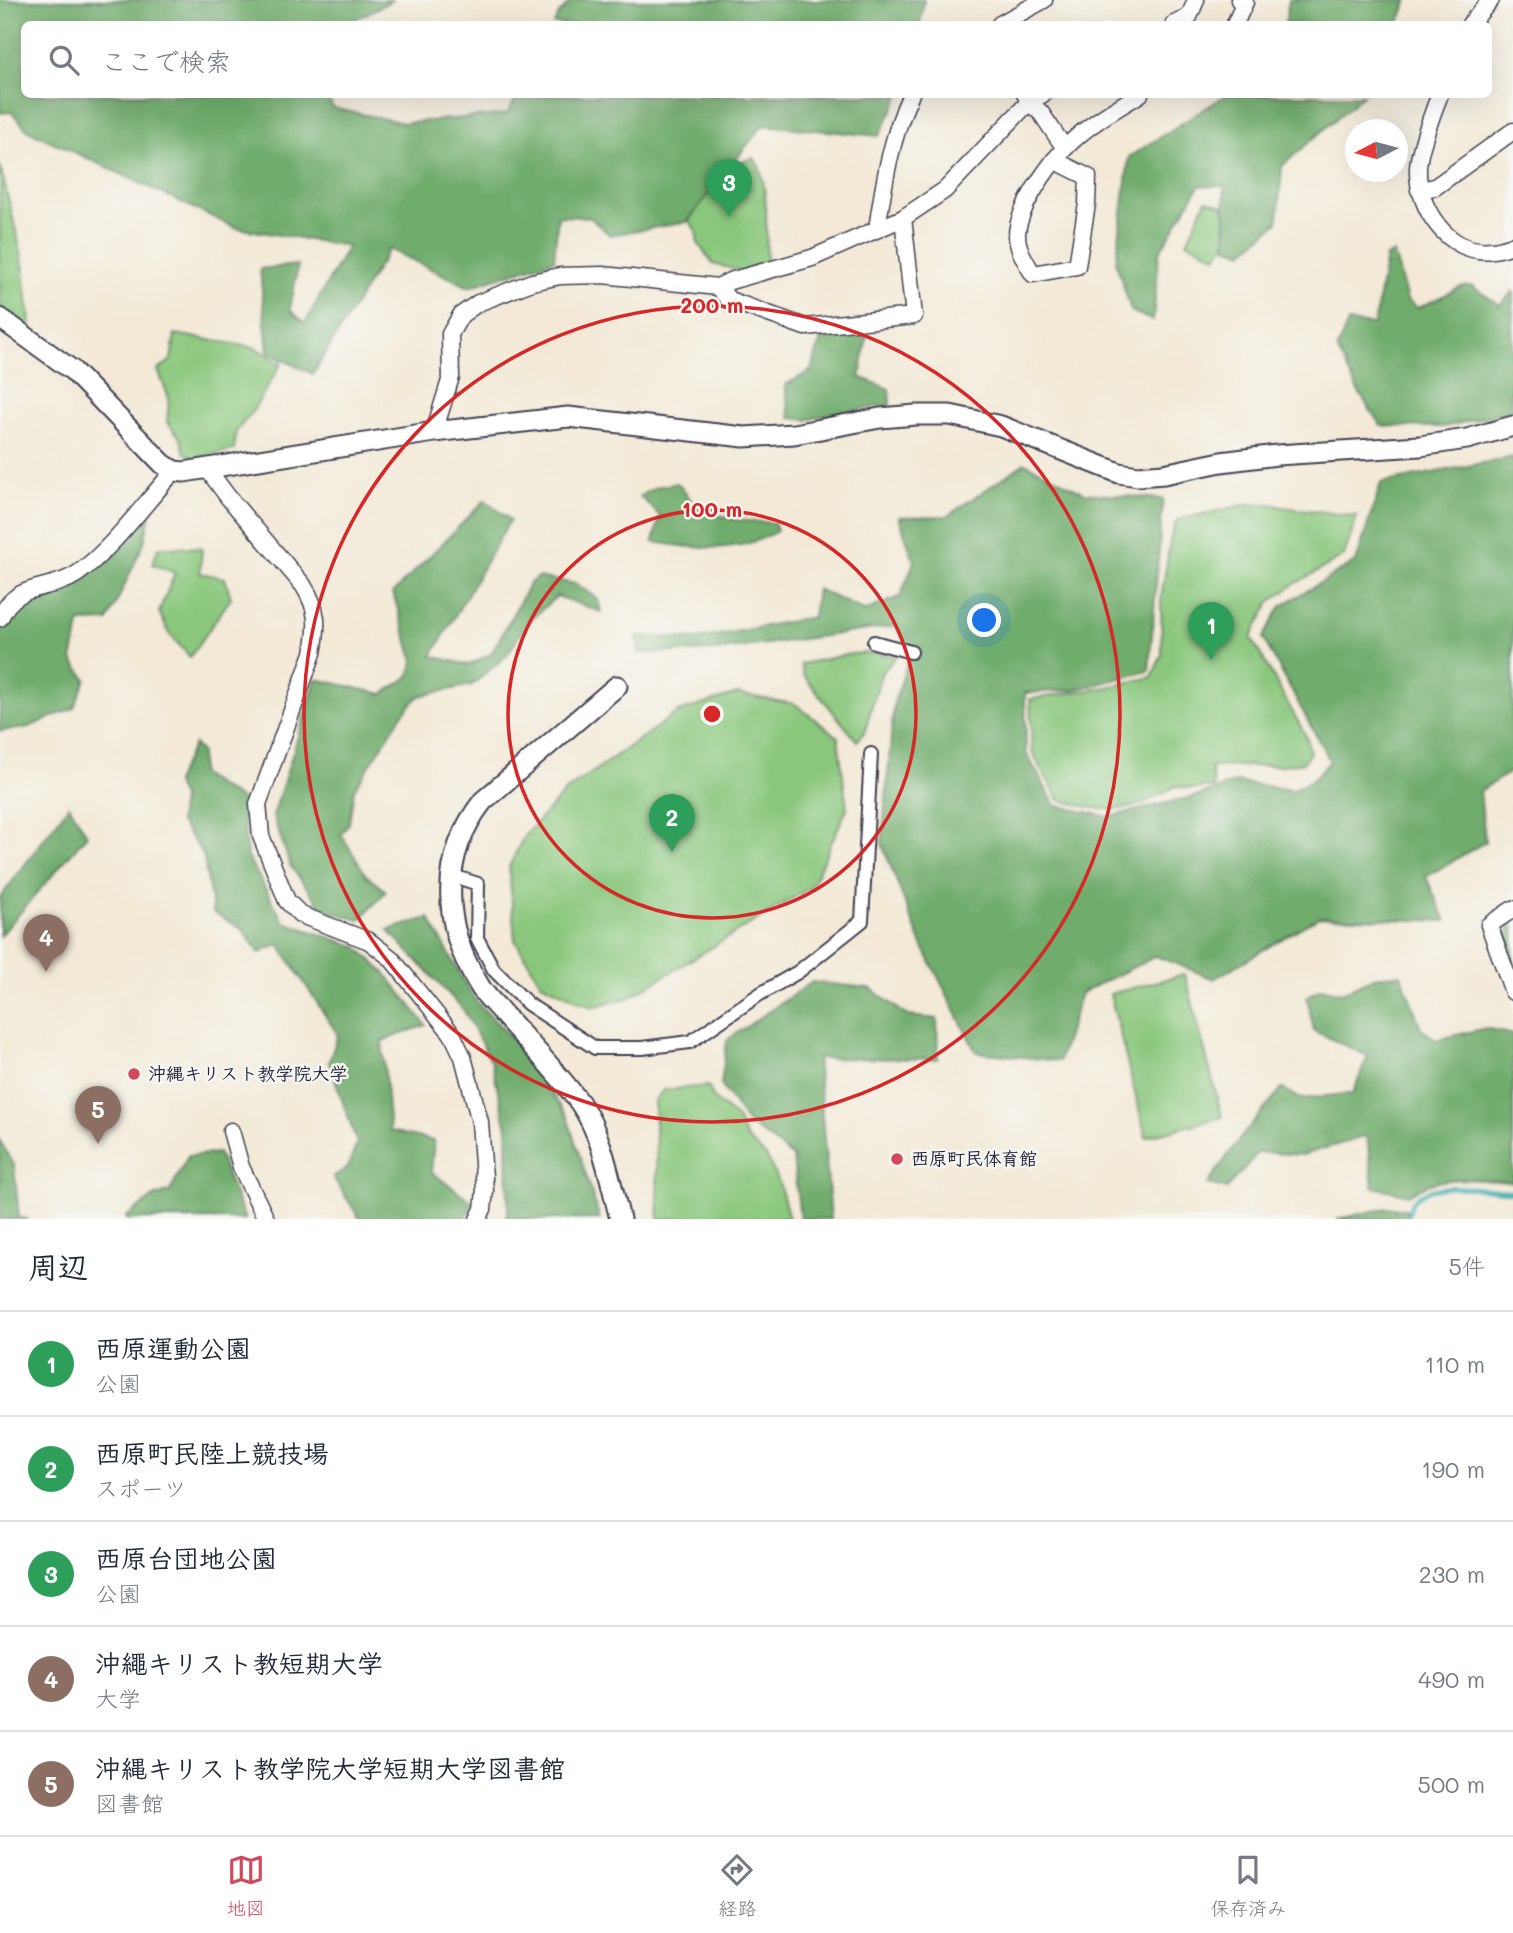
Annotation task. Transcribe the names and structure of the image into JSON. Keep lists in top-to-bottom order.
{
  "places": ["沖縄キリスト教学院大学", "西原町民体育館"],
  "north": "left",
  "page": {
    "search": "ここで検索",
    "pins": [
      "3",
      "1",
      "2",
      "4",
      "5"
    ],
    "heading": ["周辺", "5件"],
    "list": [
      {
        "mark": "1",
        "name": "西原運動公園",
        "note": "公園",
        "value": "110 m"
      },
      {
        "mark": "2",
        "name": "西原町民陸上競技場",
        "note": "スポーツ",
        "value": "190 m"
      },
      {
        "mark": "3",
        "name": "西原台団地公園",
        "note": "公園",
        "value": "230 m"
      },
      {
        "mark": "4",
        "name": "沖繩キリスト教短期大学",
        "note": "大学",
        "value": "490 m"
      },
      {
        "mark": "5",
        "name": "沖縄キリスト教学院大学短期大学図書館",
        "note": "図書館",
        "value": "500 m"
      }
    ],
    "nav": ["地図", "経路", "保存済み"]
  },
  "rings": ["200 m", "100 m"]
}
